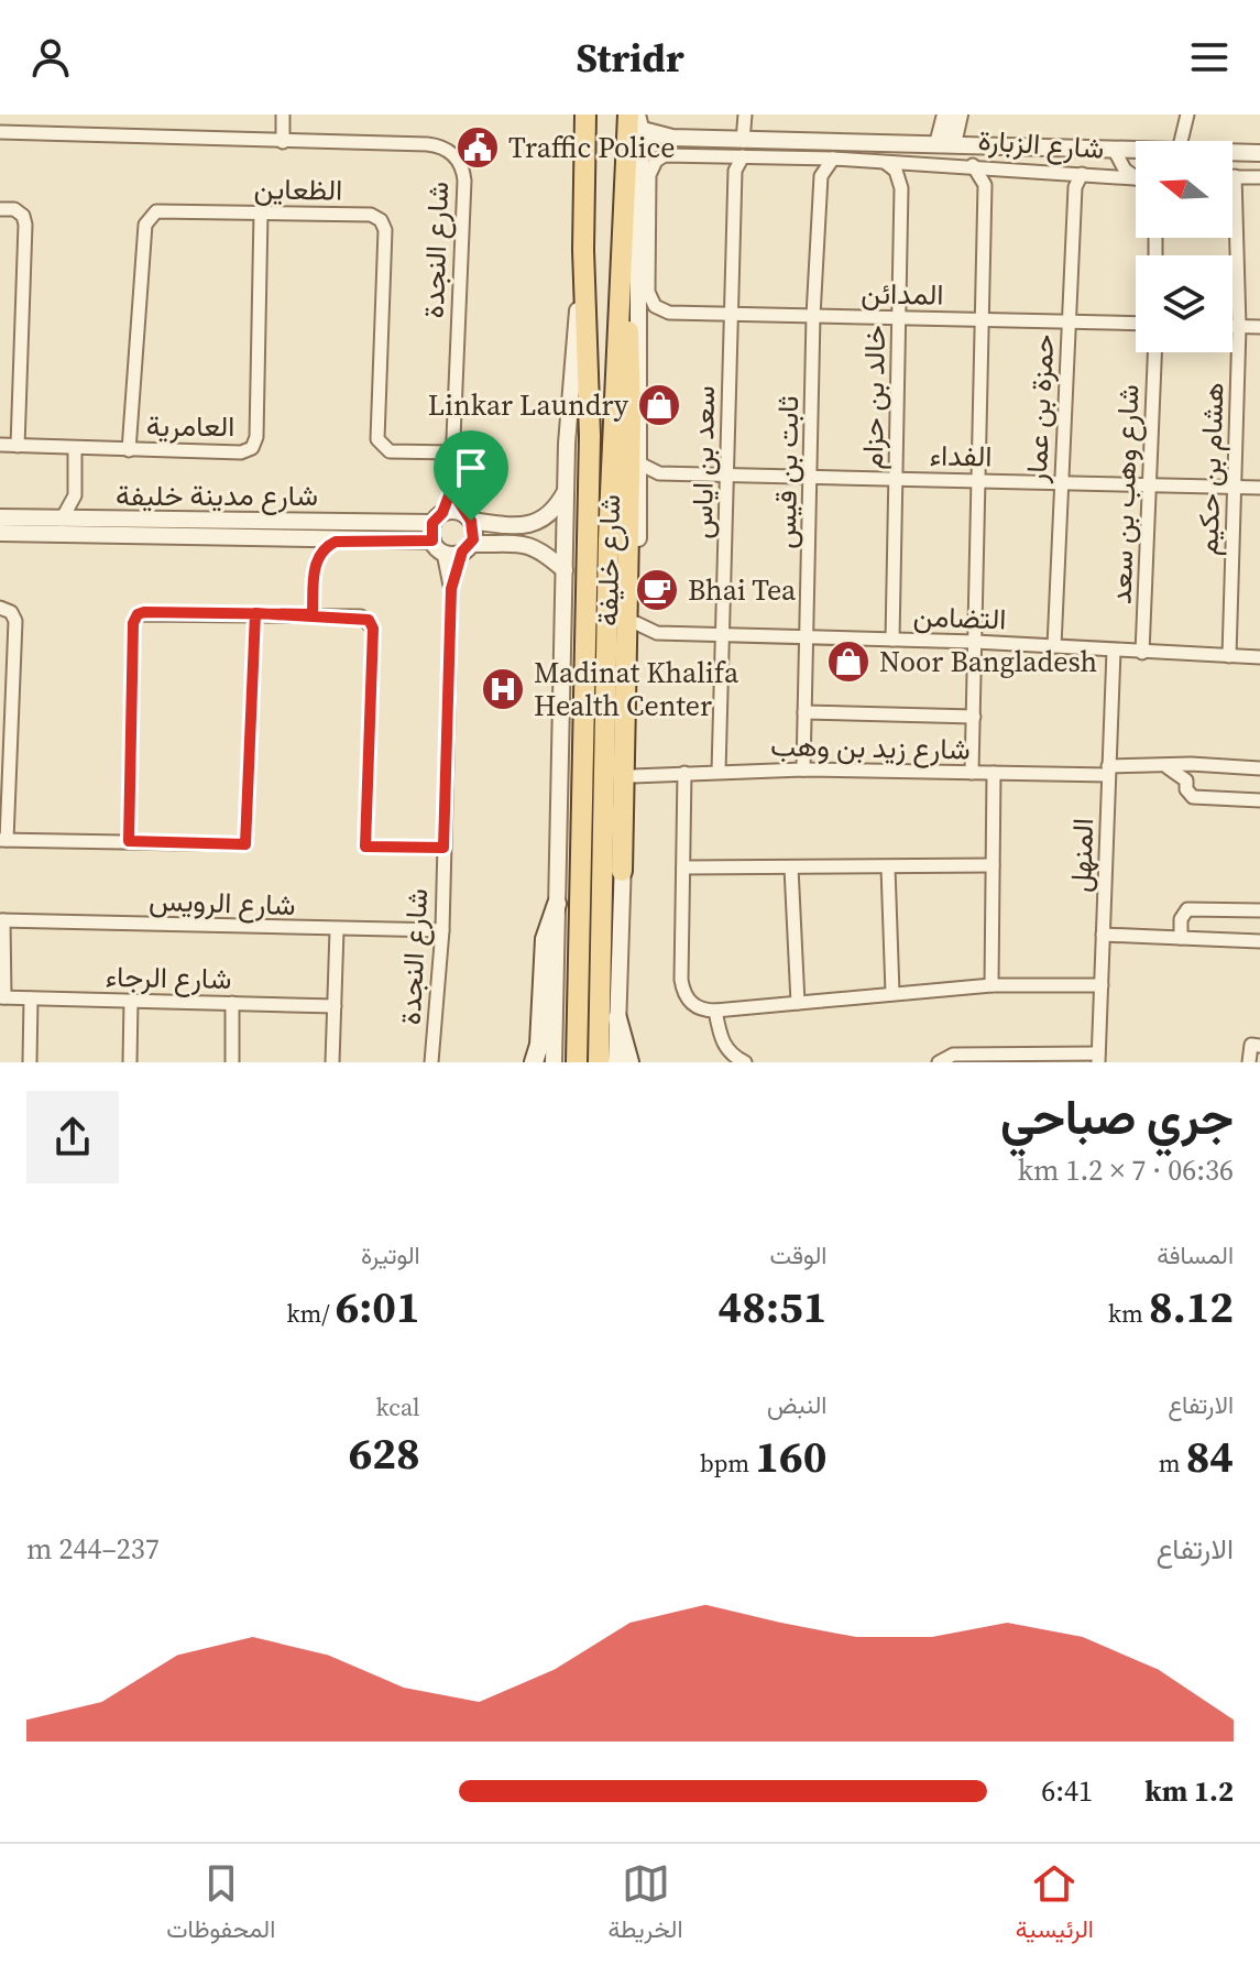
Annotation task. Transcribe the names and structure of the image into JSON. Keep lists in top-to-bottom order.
{
  "streets": {
    "main road": ["شارع خليفة"],
    "street": [
      "شارع الزبارة",
      "الظعاين",
      "شارع النجدة",
      "المدائن",
      "خالد بن حزام",
      "حمزة بن عمار",
      "العامرية",
      "الفداء",
      "سعد بن اياس",
      "هشام بن حكيم",
      "ثابت بن قيس",
      "شارع وهب بن سعد",
      "شارع مدينة خليفة",
      "التضامن",
      "شارع زيد بن وهب",
      "المنهل",
      "شارع الرويس",
      "شارع الرجاء"
    ]
  },
  "crossings": [
    ["شارع الزبارة", "المدائن"],
    ["شارع الزبارة", "خالد بن حزام"],
    ["شارع الزبارة", "حمزة بن عمار"],
    ["شارع الزبارة", "سعد بن اياس"],
    ["شارع الزبارة", "شارع خليفة"],
    ["الظعاين", "شارع النجدة"],
    ["الظعاين", "العامرية"],
    ["شارع النجدة", "شارع مدينة خليفة"],
    ["شارع النجدة", "شارع الرويس"],
    ["المدائن", "خالد بن حزام"],
    ["المدائن", "حمزة بن عمار"],
    ["المدائن", "سعد بن اياس"],
    ["المدائن", "ثابت بن قيس"],
    ["خالد بن حزام", "الفداء"],
    ["خالد بن حزام", "التضامن"],
    ["حمزة بن عمار", "الفداء"],
    ["حمزة بن عمار", "التضامن"],
    ["الفداء", "سعد بن اياس"],
    ["الفداء", "هشام بن حكيم"],
    ["الفداء", "ثابت بن قيس"],
    ["الفداء", "شارع وهب بن سعد"],
    ["الفداء", "شارع خليفة"],
    ["سعد بن اياس", "التضامن"],
    ["سعد بن اياس", "شارع زيد بن وهب"],
    ["هشام بن حكيم", "التضامن"],
    ["ثابت بن قيس", "التضامن"],
    ["ثابت بن قيس", "شارع زيد بن وهب"],
    ["شارع وهب بن سعد", "التضامن"],
    ["شارع خليفة", "التضامن"],
    ["شارع خليفة", "شارع زيد بن وهب"],
    ["التضامن", "المنهل"],
    ["شارع زيد بن وهب", "المنهل"]
  ],
  "places": {
    "public building": ["Traffic Police"],
    "shop": ["Linkar Laundry", "Noor Bangladesh"],
    "cafe": ["Bhai Tea"],
    "hospital": ["Madinat Khalifa Health Center"]
  },
  "north": "left",
  "page": {
    "header": "Stridr",
    "heading": ["جري صباحي", "06:36 · 7 × 1.2 km"],
    "stats": [
      ["المسافة", "8.12 km"],
      ["الوقت", "48:51"],
      ["الوتيرة", "6:01 /km"],
      ["الارتفاع", "84 m"],
      ["النبض", "160 bpm"],
      ["kcal", "628"]
    ],
    "chart": ["الارتفاع", "237–244 m"],
    "list": [
      {
        "name": "1.2 km",
        "note": "6:41"
      }
    ],
    "tabs": ["الرئيسية", "الخريطة", "المحفوظات"]
  }
}
